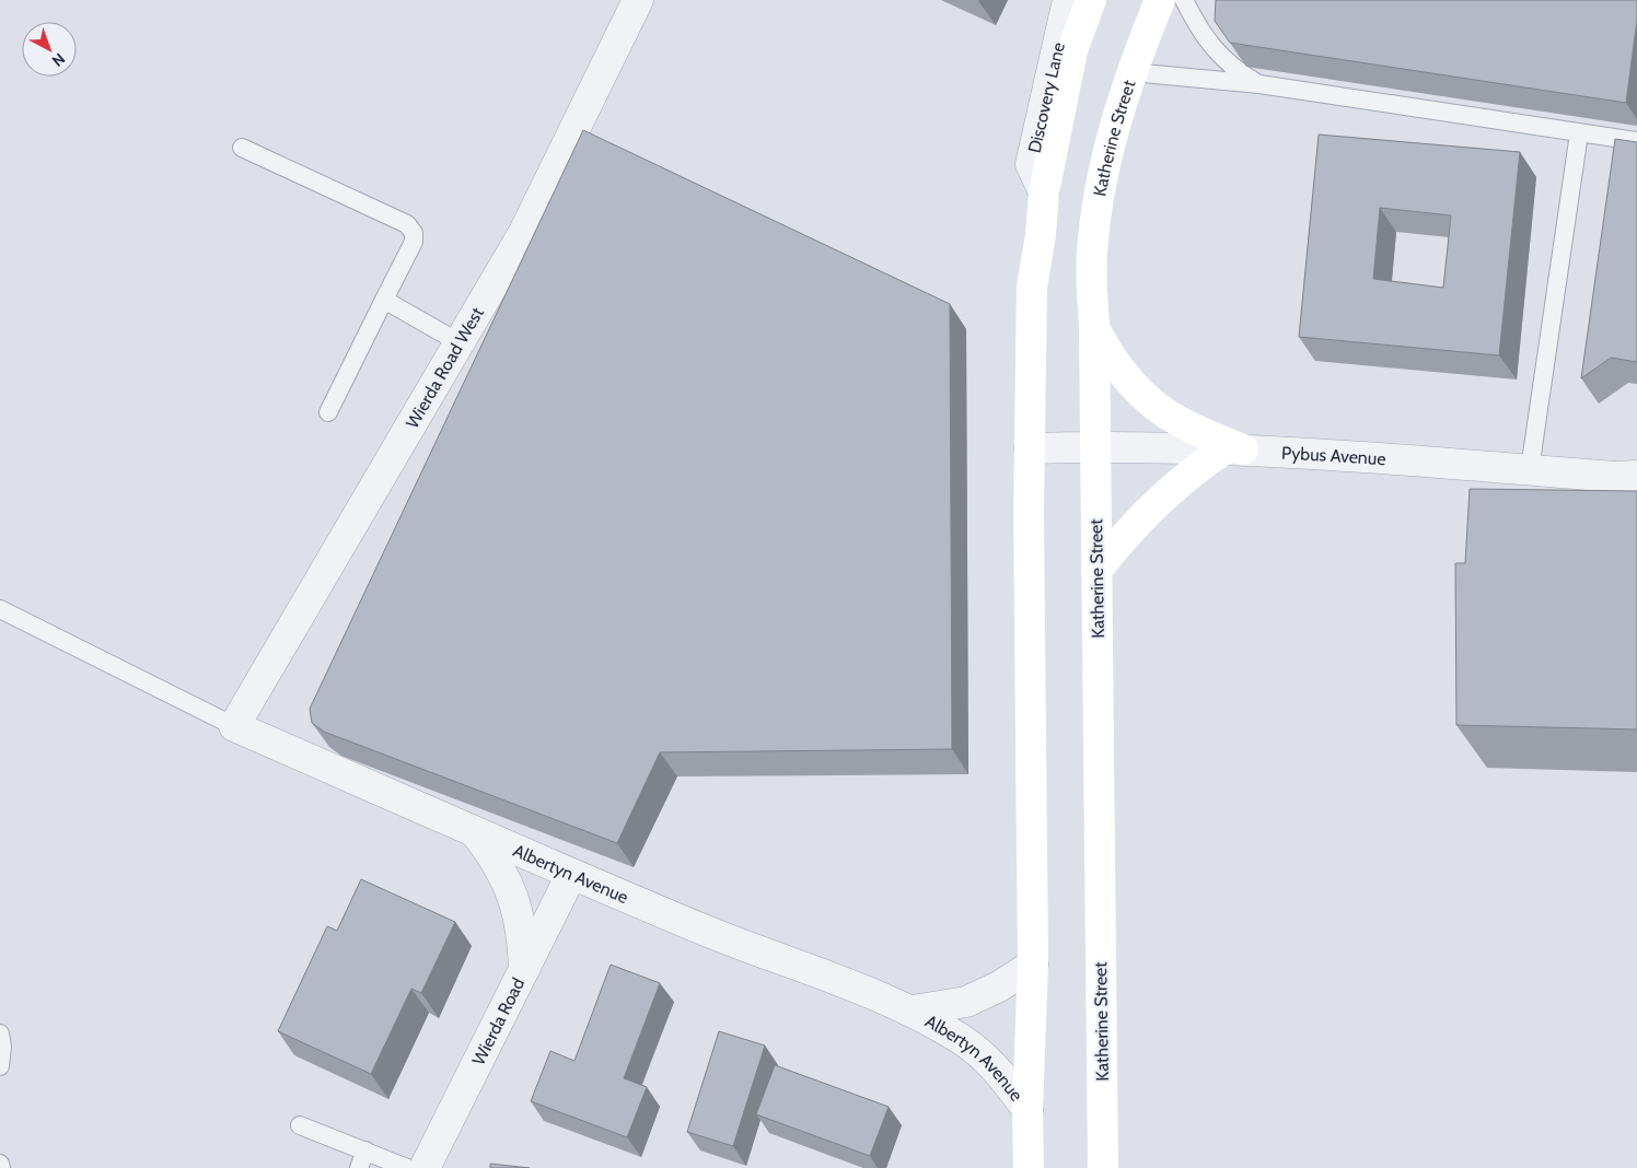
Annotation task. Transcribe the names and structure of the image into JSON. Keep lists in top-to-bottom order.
{
  "streets": {
    "main road": ["Katherine Street"],
    "street": [
      "Discovery Lane",
      "Wierda Road West",
      "Pybus Avenue",
      "Albertyn Avenue",
      "Wierda Road"
    ]
  },
  "crossings": [
    ["Katherine Street", "Pybus Avenue"],
    ["Wierda Road West", "Albertyn Avenue"],
    ["Albertyn Avenue", "Wierda Road"]
  ],
  "north": "bottom right"
}
